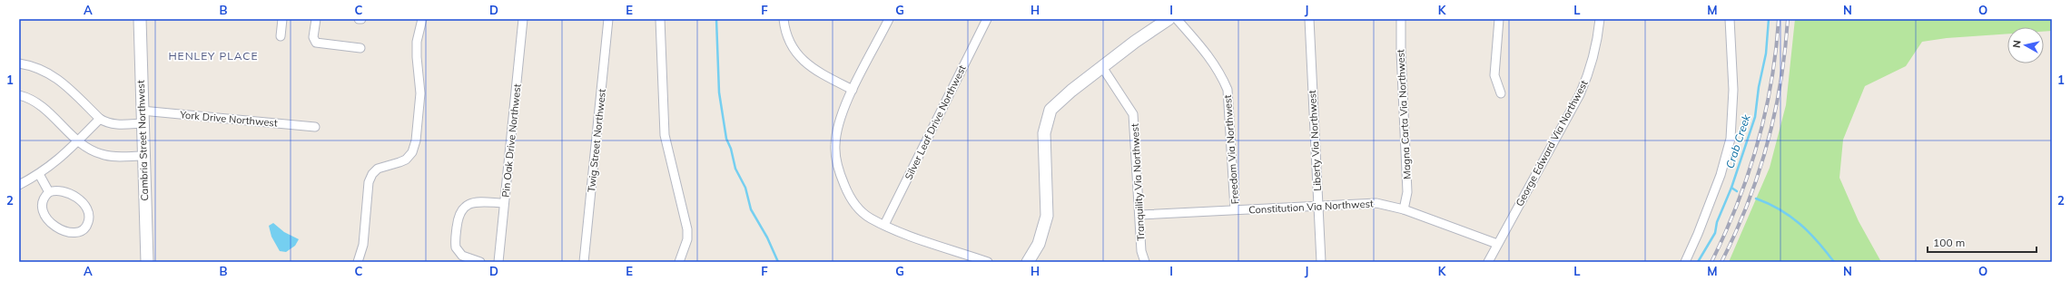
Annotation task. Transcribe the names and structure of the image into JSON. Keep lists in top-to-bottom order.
{
  "streets": {
    "street": [
      "Magna Carta Via Northwest",
      "York Drive Northwest",
      "Silver Leaf Drive Northwest",
      "Cambria Street Northwest",
      "Pin Oak Drive Northwest",
      "Twig Street Northwest",
      "Liberty Via Northwest",
      "George Edward Via Northwest",
      "Freedom Via Northwest",
      "Tranquility Via Northwest",
      "Constitution Via Northwest"
    ]
  },
  "crossings": [
    ["Magna Carta Via Northwest", "Constitution Via Northwest"],
    ["York Drive Northwest", "Cambria Street Northwest"],
    ["Liberty Via Northwest", "Constitution Via Northwest"],
    ["George Edward Via Northwest", "Constitution Via Northwest"],
    ["Freedom Via Northwest", "Constitution Via Northwest"],
    ["Tranquility Via Northwest", "Constitution Via Northwest"]
  ],
  "districts": ["HENLEY PLACE"],
  "water": ["Crab Creek"],
  "scale_bar": "100 m",
  "north": "left",
  "grid": {
    "columns": [
      "A",
      "B",
      "C",
      "D",
      "E",
      "F",
      "G",
      "H",
      "I",
      "J",
      "K",
      "L",
      "M",
      "N",
      "O"
    ],
    "rows": ["1", "2"]
  }
}
